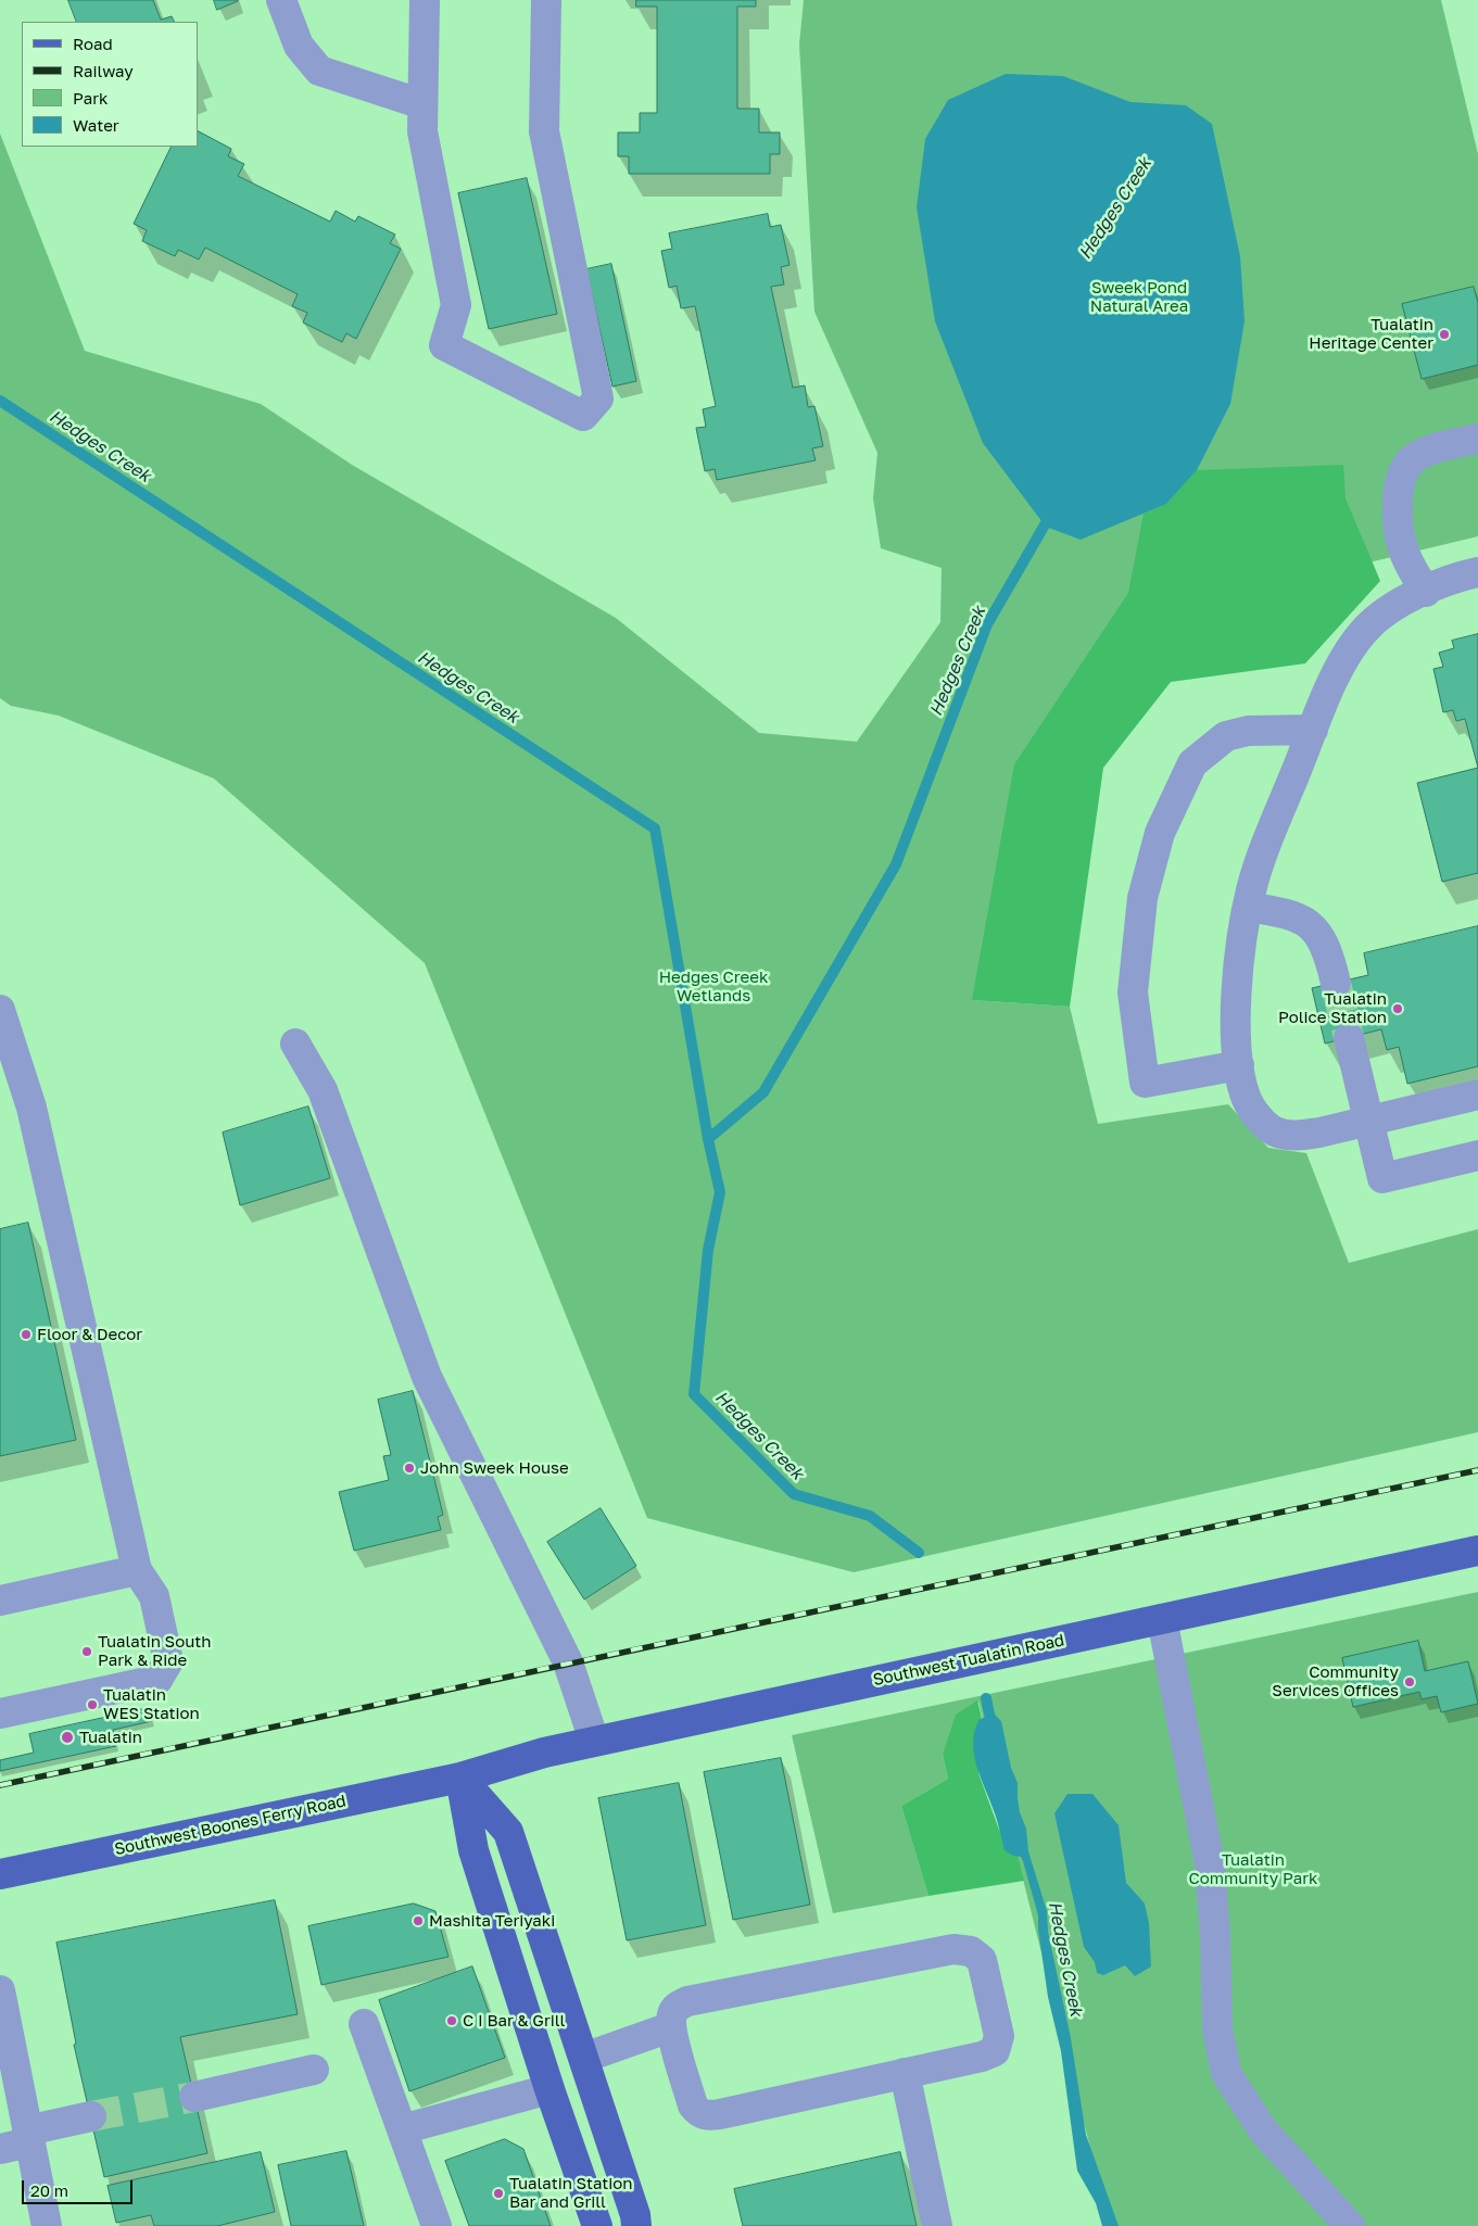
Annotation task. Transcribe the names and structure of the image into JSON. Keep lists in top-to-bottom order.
{
  "streets": {
    "main road": ["Southwest Tualatin Road", "Southwest Boones Ferry Road"]
  },
  "crossings": [
    ["Southwest Tualatin Road", "Southwest Boones Ferry Road"]
  ],
  "water": ["Hedges Creek"],
  "parks": ["Sweek Pond Natural Area", "Hedges Creek Wetlands", "Tualatin Community Park"],
  "places": [
    "Tualatin Heritage Center",
    "Tualatin Police Station",
    "Floor & Decor",
    "John Sweek House",
    "Tualatin South Park & Ride",
    "Community Services Offices",
    "Tualatin WES Station",
    "Tualatin",
    "Mashita Teriyaki",
    "C I Bar & Grill",
    "Tualatin Station Bar and Grill"
  ],
  "legend": [
    "Road",
    "Railway",
    "Park",
    "Water"
  ],
  "scale_bar": "20 m"
}
